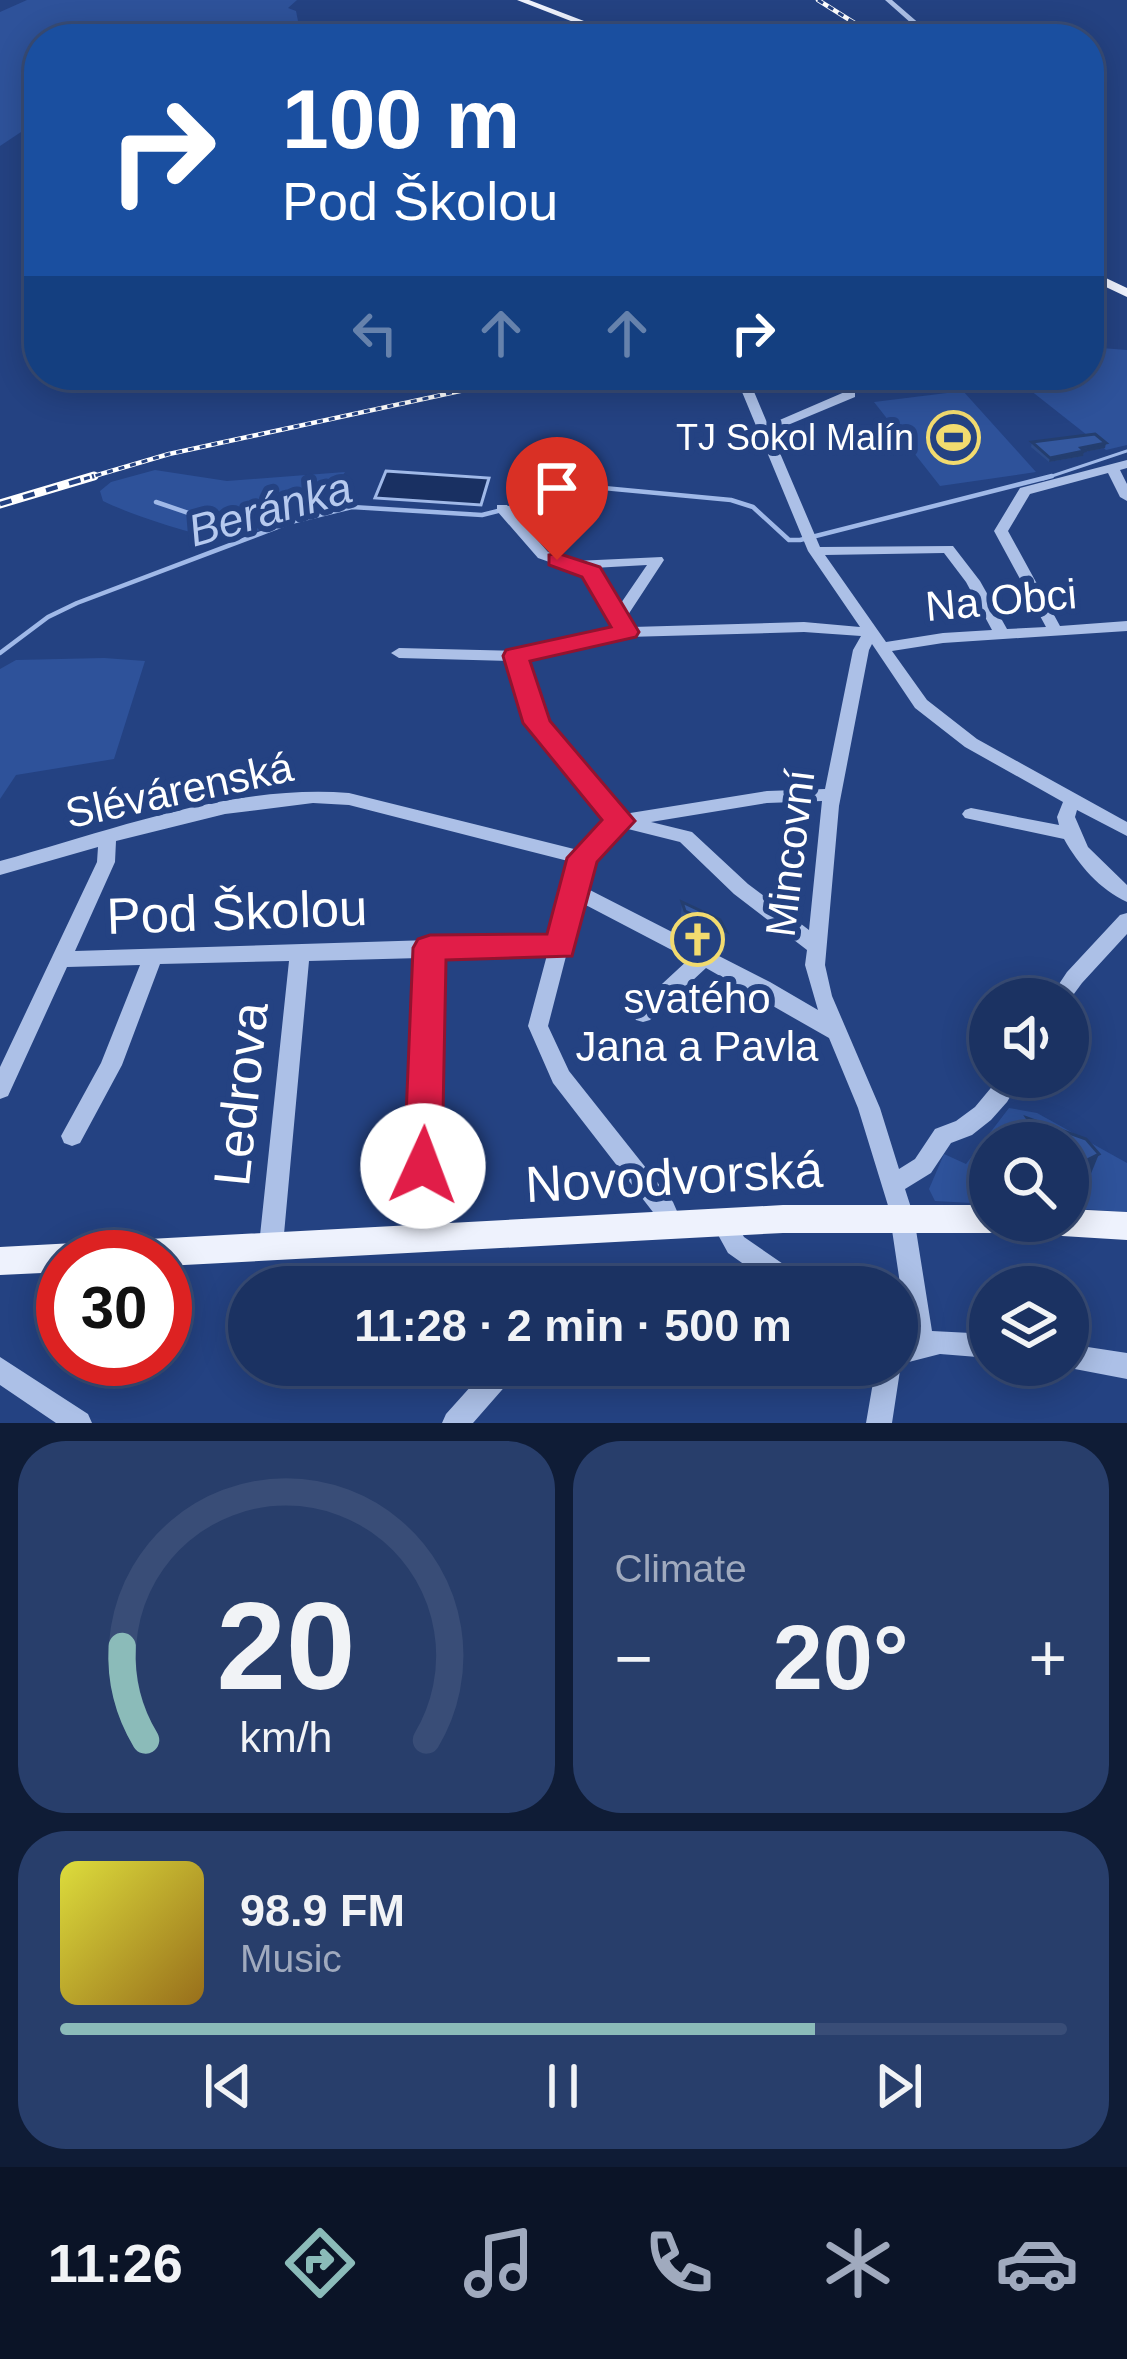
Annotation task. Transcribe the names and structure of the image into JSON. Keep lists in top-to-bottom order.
{
  "streets": {
    "main road": ["Novodvorská"],
    "street": [
      "Na Obci",
      "Slévárenská",
      "Mincovní",
      "Pod Školou",
      "Ledrova"
    ]
  },
  "crossings": [
    ["Na Obci", "Mincovní"],
    ["Mincovní", "Novodvorská"],
    ["Pod Školou", "Ledrova"],
    ["Ledrova", "Novodvorská"]
  ],
  "water": ["Beránka"],
  "places": {
    "sports": ["TJ Sokol Malín"],
    "church": ["svatého Jana a Pavla"]
  },
  "page": {
    "turn": ["100 m", "Pod Školou"],
    "limit": "30",
    "trip": "11:28 · 2 min · 500 m",
    "tile": "Climate",
    "heat": ["−", "20°", "+"],
    "song": ["98.9 FM", "Music"],
    "tabs": "11:26",
    "gauge": ["20", "km/h"]
  }
}
